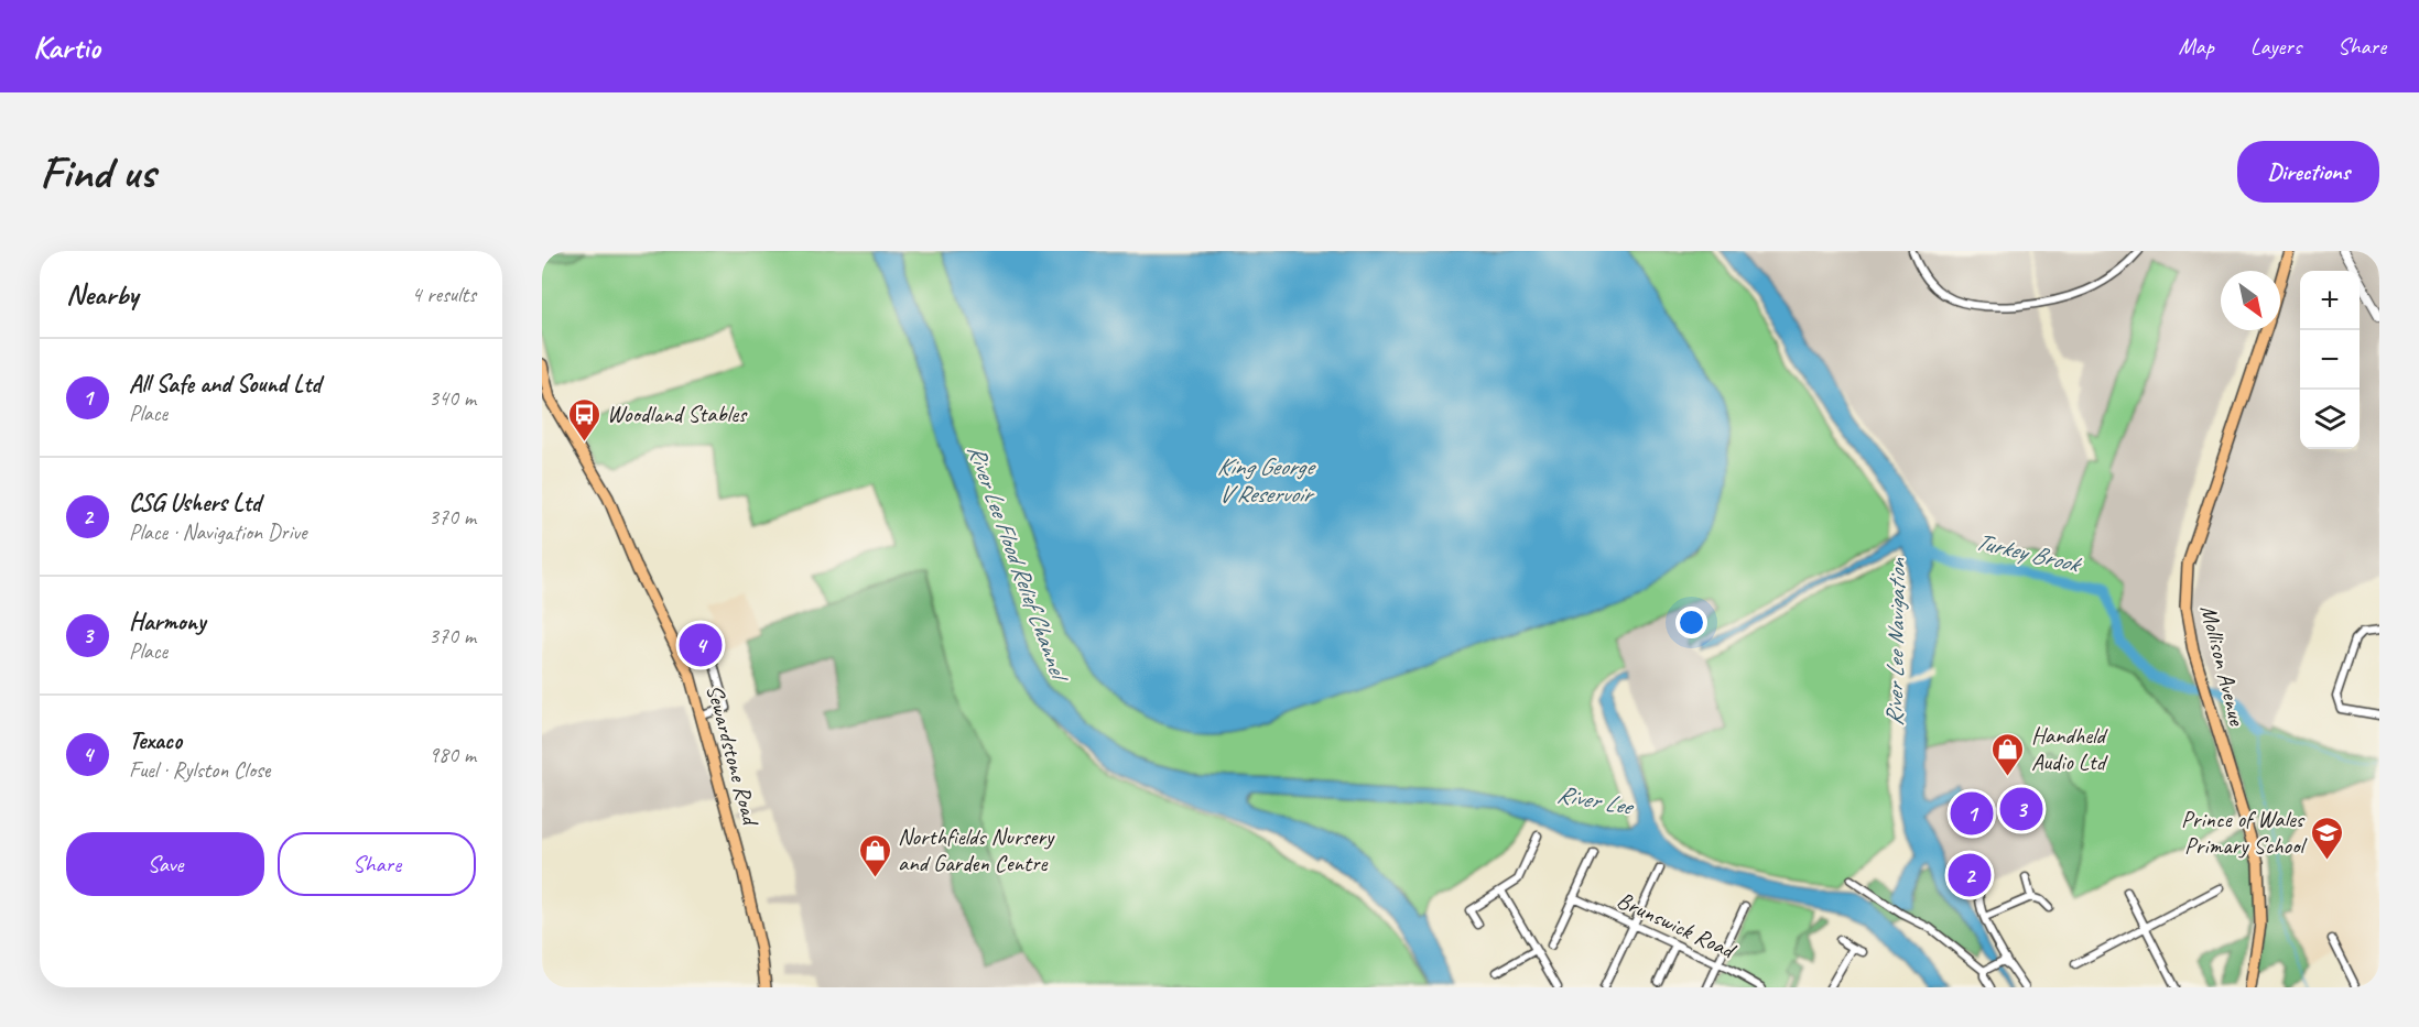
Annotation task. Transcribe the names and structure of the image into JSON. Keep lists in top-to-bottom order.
{
  "streets": {
    "main road": ["Mollison Avenue", "Sewardstone Road"],
    "street": ["Brunswick Road"]
  },
  "water": [
    "King George V Reservoir",
    "Turkey Brook",
    "River Lee Flood Relief Channel",
    "River Lee Navigation",
    "River Lee"
  ],
  "places": {
    "bus stop": ["Woodland Stables"],
    "shop": ["Handheld Audio Ltd", "Northfields Nursery and Garden Centre"],
    "school or university": ["Prince of Wales Primary School"]
  },
  "north": "bottom right",
  "page": {
    "header": "Kartio",
    "nav": ["Map", "Layers", "Share"],
    "buttons": [
      "Directions",
      ["Save", "Share"]
    ],
    "title": "Find us",
    "heading": ["Nearby", "4 results"],
    "map_buttons": ["+", "−"],
    "list": [
      {
        "mark": "1",
        "name": "All Safe and Sound Ltd",
        "note": "Place",
        "value": "340 m"
      },
      {
        "mark": "2",
        "name": "CSG Ushers Ltd",
        "note": "Place · Navigation Drive",
        "value": "370 m"
      },
      {
        "mark": "3",
        "name": "Harmony",
        "note": "Place",
        "value": "370 m"
      },
      {
        "mark": "4",
        "name": "Texaco",
        "note": "Fuel · Rylston Close",
        "value": "980 m"
      }
    ],
    "pins": [
      "4",
      "3",
      "1",
      "2"
    ]
  }
}
